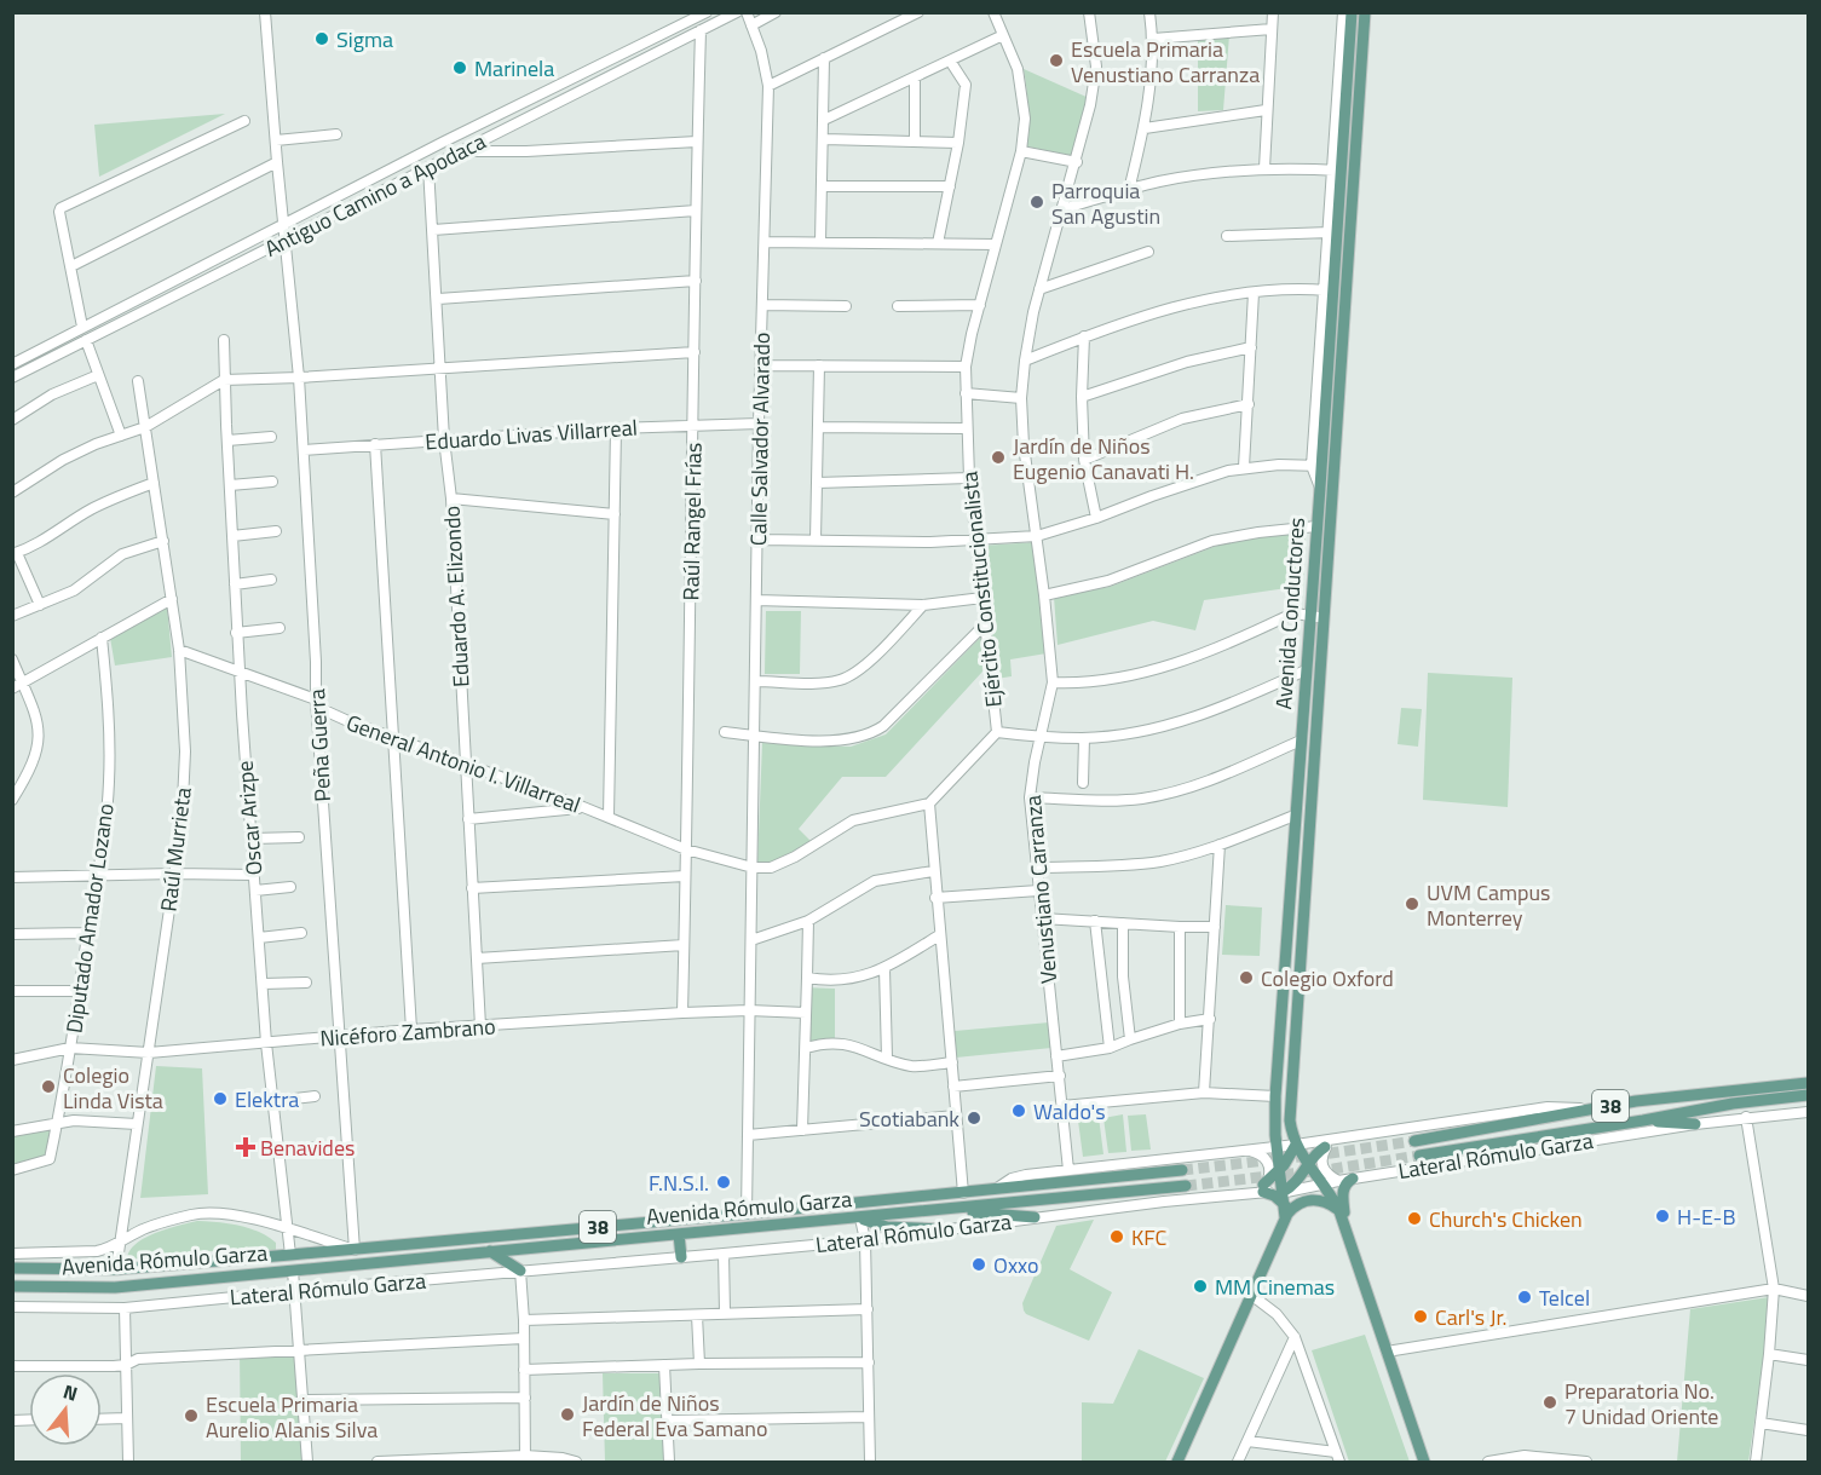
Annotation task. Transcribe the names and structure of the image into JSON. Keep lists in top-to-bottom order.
{
  "streets": {
    "main road": ["Avenida Conductores", "38", "Avenida Rómulo Garza"],
    "street": [
      "Antiguo Camino a Apodaca",
      "Eduardo Livas Villarreal",
      "Calle Salvador Alvarado",
      "Raúl Rangel Frías",
      "Ejército Constitucionalista",
      "Eduardo A. Elizondo",
      "Peña Guerra",
      "General Antonio I. Villarreal",
      "Oscar Arizpe",
      "Raúl Murrieta",
      "Venustiano Carranza",
      "Diputado Amador Lozano",
      "Nicéforo Zambrano",
      "Lateral Rómulo Garza"
    ]
  },
  "crossings": [
    ["Antiguo Camino a Apodaca", "Raúl Rangel Frías"],
    ["Antiguo Camino a Apodaca", "Eduardo A. Elizondo"],
    ["Antiguo Camino a Apodaca", "Peña Guerra"],
    ["Eduardo Livas Villarreal", "Calle Salvador Alvarado"],
    ["Eduardo Livas Villarreal", "Raúl Rangel Frías"],
    ["Eduardo Livas Villarreal", "Eduardo A. Elizondo"],
    ["Eduardo Livas Villarreal", "Peña Guerra"],
    ["Calle Salvador Alvarado", "General Antonio I. Villarreal"],
    ["Calle Salvador Alvarado", "Nicéforo Zambrano"],
    ["Calle Salvador Alvarado", "Avenida Rómulo Garza"],
    ["Raúl Rangel Frías", "General Antonio I. Villarreal"],
    ["Raúl Rangel Frías", "Nicéforo Zambrano"],
    ["Eduardo A. Elizondo", "General Antonio I. Villarreal"],
    ["Eduardo A. Elizondo", "Nicéforo Zambrano"],
    ["Avenida Conductores", "Lateral Rómulo Garza"],
    ["Peña Guerra", "General Antonio I. Villarreal"],
    ["Peña Guerra", "Nicéforo Zambrano"],
    ["Peña Guerra", "Avenida Rómulo Garza"],
    ["General Antonio I. Villarreal", "Oscar Arizpe"],
    ["General Antonio I. Villarreal", "Raúl Murrieta"],
    ["Oscar Arizpe", "Nicéforo Zambrano"],
    ["Oscar Arizpe", "Avenida Rómulo Garza"],
    ["Raúl Murrieta", "Nicéforo Zambrano"],
    ["Raúl Murrieta", "Avenida Rómulo Garza"],
    ["Venustiano Carranza", "Lateral Rómulo Garza"],
    ["Diputado Amador Lozano", "Nicéforo Zambrano"],
    ["38", "Lateral Rómulo Garza"],
    ["Lateral Rómulo Garza", "Avenida Rómulo Garza"]
  ],
  "places": {
    "other": [
      "Sigma",
      "Escuela Primaria Venustiano Carranza",
      "Marinela",
      "Parroquia San Agustin",
      "Jardín de Niños Eugenio Canavati H.",
      "UVM Campus Monterrey",
      "Colegio Oxford",
      "Colegio Linda Vista",
      "Elektra",
      "Waldo's",
      "Scotiabank",
      "F.N.S.I.",
      "H-E-B",
      "Church's Chicken",
      "KFC",
      "Oxxo",
      "MM Cinemas",
      "Telcel",
      "Carl's Jr.",
      "Preparatoria No. 7 Unidad Oriente",
      "Jardín de Niños Federal Eva Samano",
      "Escuela Primaria Aurelio Alanis Silva"
    ],
    "health": ["Benavides"]
  },
  "north": "top"
}
